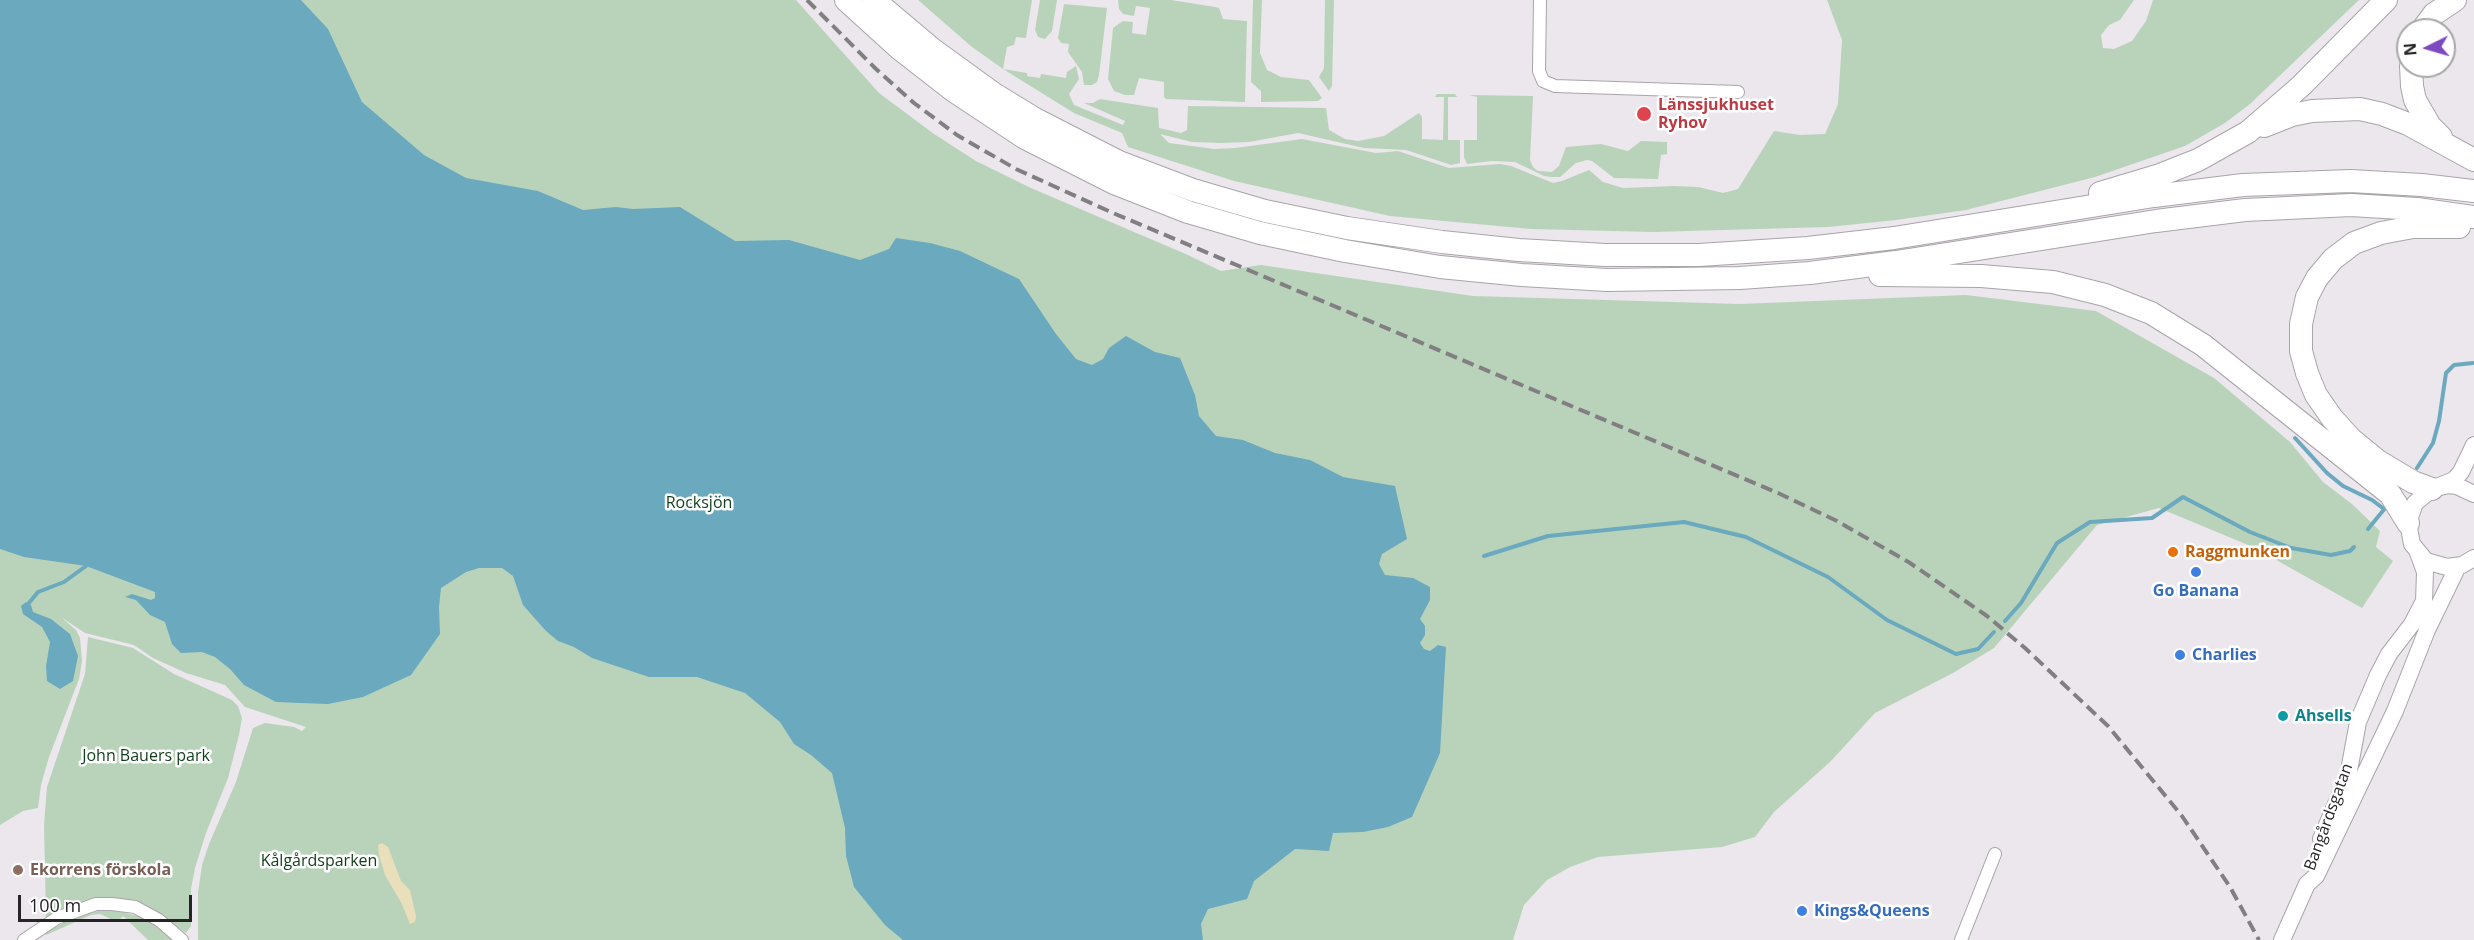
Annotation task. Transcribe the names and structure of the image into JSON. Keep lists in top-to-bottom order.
{
  "streets": {
    "main road": ["Bangårdsgatan"]
  },
  "parks": ["Rocksjön", "John Bauers park", "Kålgårdsparken"],
  "places": [
    "Länssjukhuset Ryhov",
    "Raggmunken",
    "Go Banana",
    "Charlies",
    "Ahsells",
    "Ekorrens förskola",
    "Kings&Queens"
  ],
  "scale_bar": "100 m",
  "north": "left"
}
